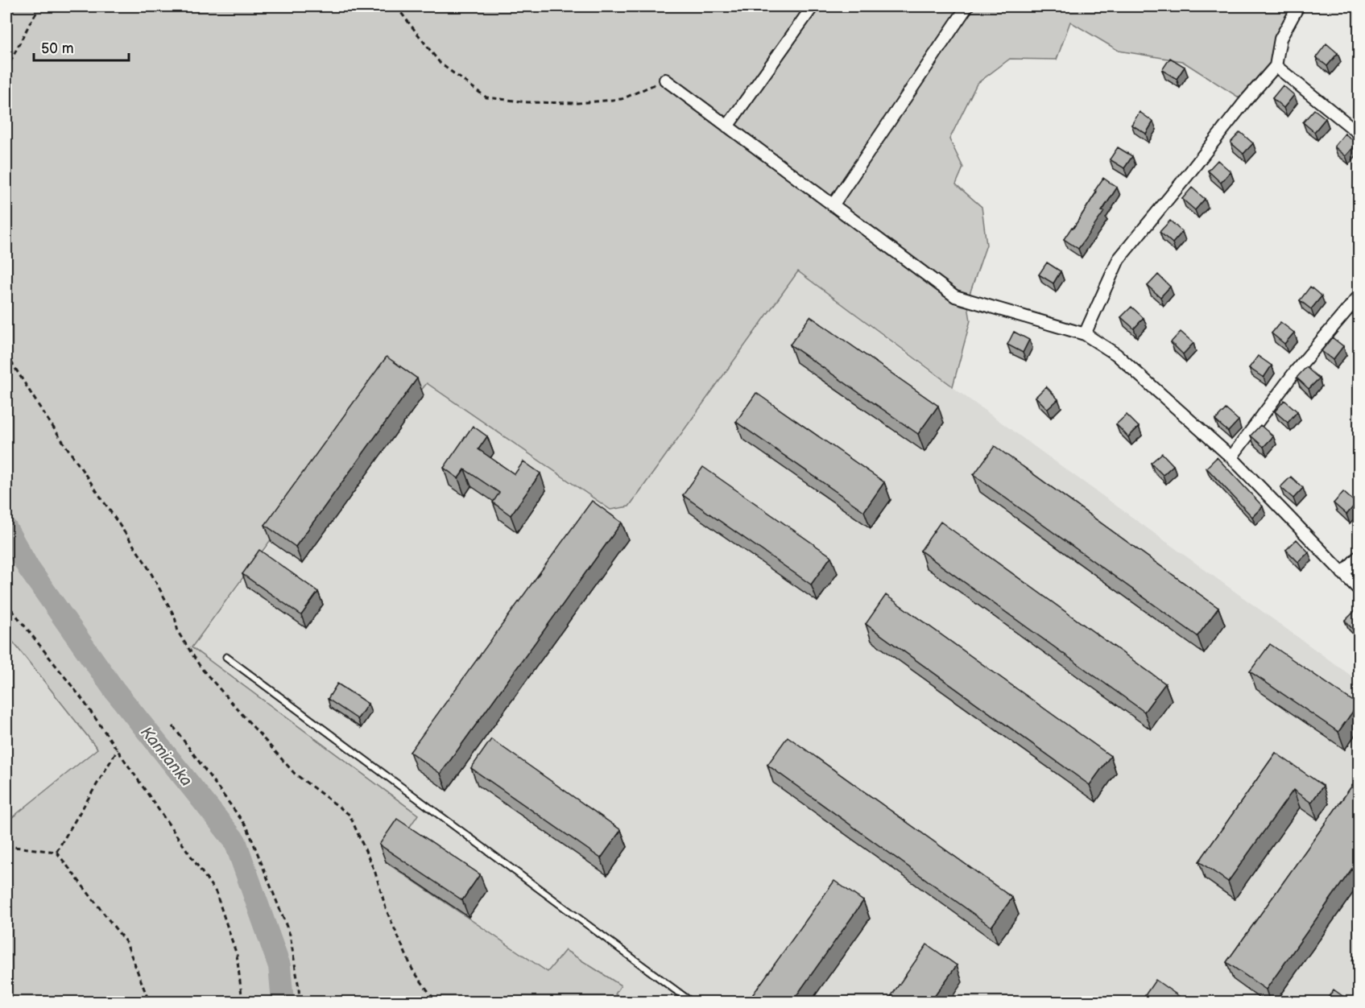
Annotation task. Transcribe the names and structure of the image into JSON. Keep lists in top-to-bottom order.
{
  "water": ["Kamianka"],
  "scale_bar": "50 m"
}
